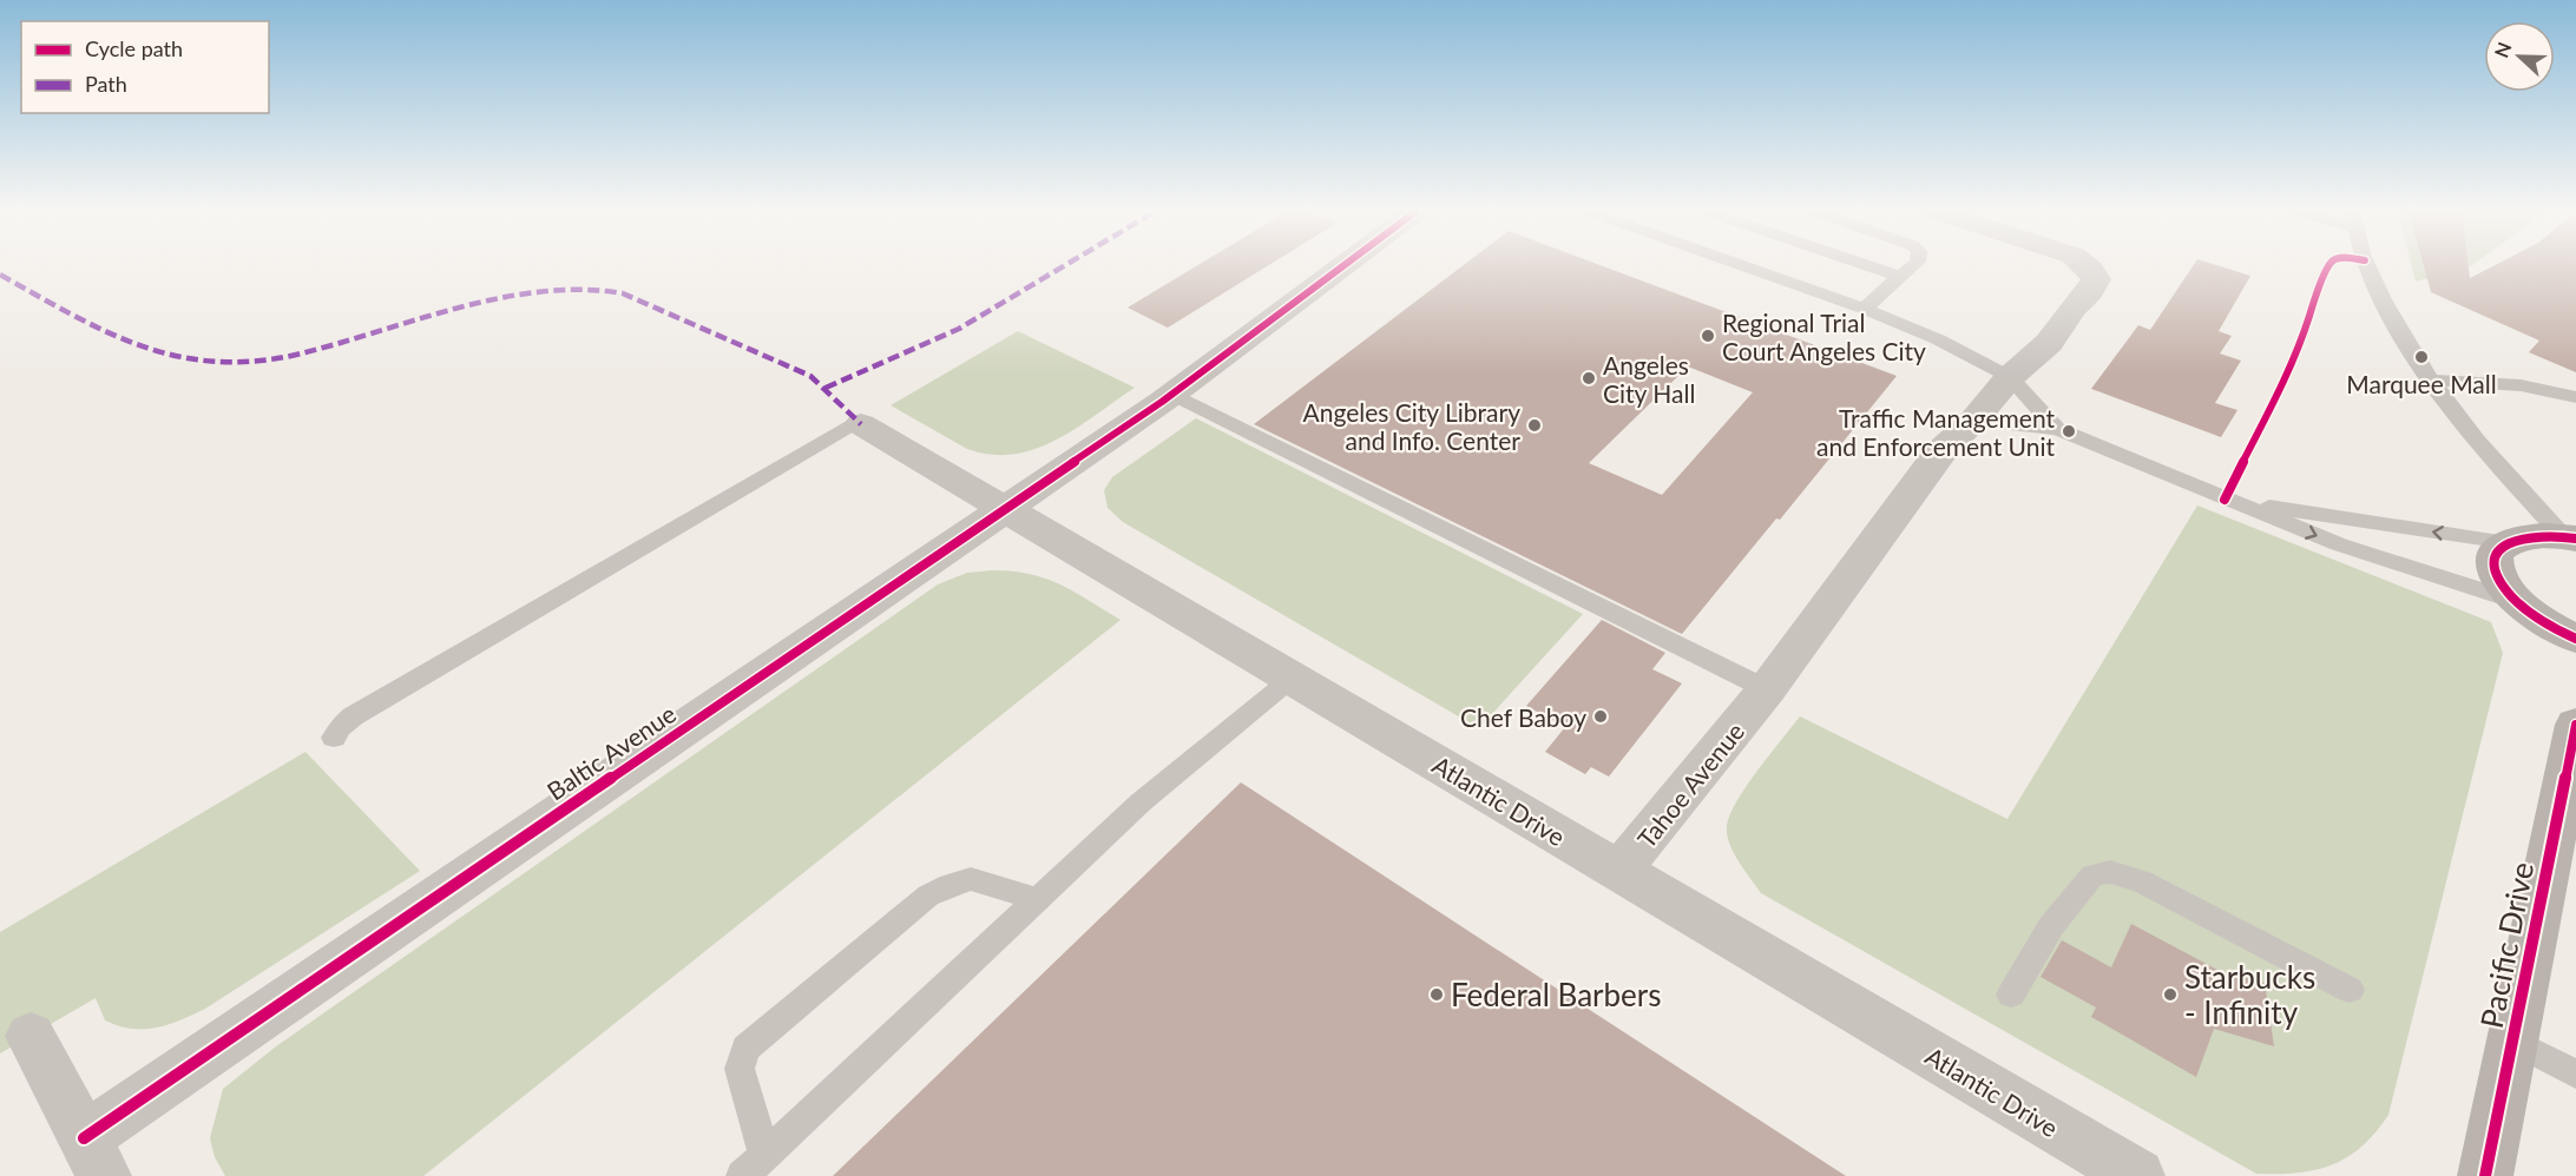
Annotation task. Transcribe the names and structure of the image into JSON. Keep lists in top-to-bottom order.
{
  "streets": {
    "main road": ["Pacific Drive"],
    "street": ["Baltic Avenue", "Tahoe Avenue", "Atlantic Drive"]
  },
  "crossings": [
    ["Baltic Avenue", "Atlantic Drive"],
    ["Tahoe Avenue", "Atlantic Drive"]
  ],
  "places": [
    "Regional Trial Court Angeles City",
    "Marquee Mall",
    "Angeles City Hall",
    "Angeles City Library and Info. Center",
    "Traffic Management and Enforcement Unit",
    "Chef Baboy",
    "Federal Barbers",
    "Starbucks - Infinity"
  ],
  "legend": ["Cycle path", "Path"],
  "north": "left"
}
